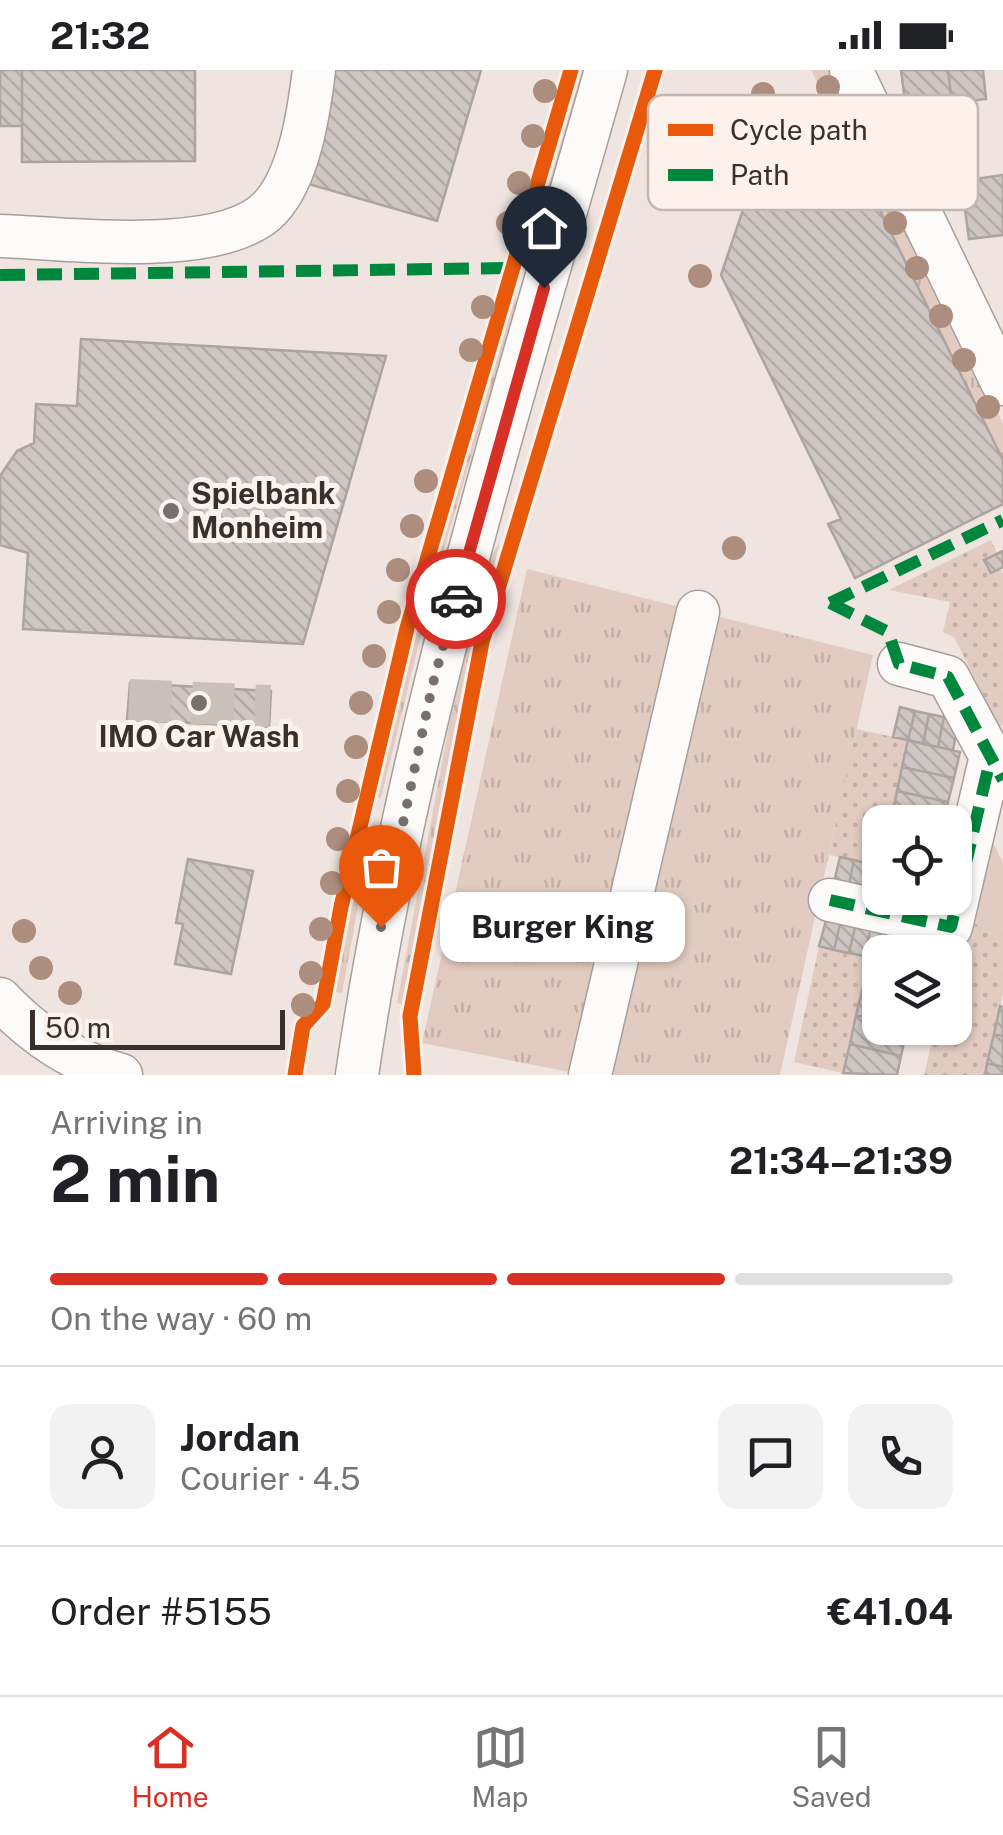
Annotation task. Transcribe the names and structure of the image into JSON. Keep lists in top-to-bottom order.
{
  "places": ["Spielbank Monheim", "IMO Car Wash", "Burger King"],
  "legend": ["Cycle path", "Path"],
  "scale_bar": "50 m",
  "page": {
    "status": "21:32",
    "bubble": "Burger King",
    "scale": "50 m",
    "heading": ["2 min", "Arriving in", "21:34–21:39"],
    "panel": [
      "Jordan",
      "Courier · 4.5",
      "Order #5155",
      "€41.04"
    ],
    "bar": "On the way · 60 m",
    "tabs": ["Home", "Map", "Saved"]
  }
}
